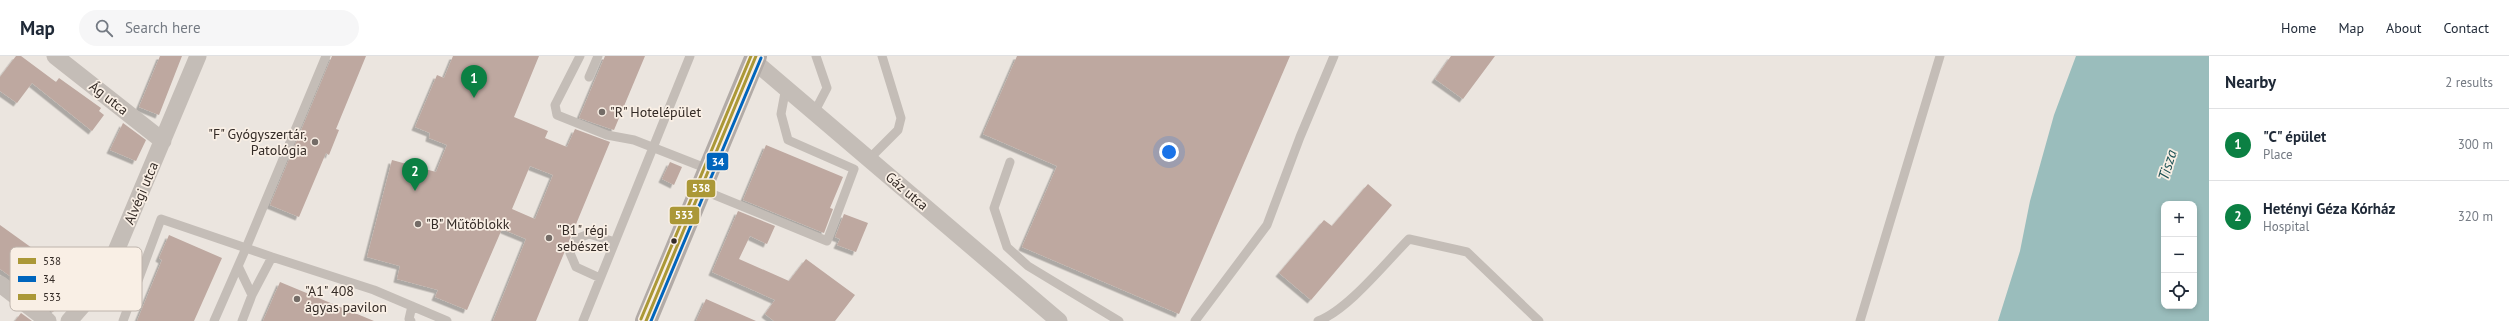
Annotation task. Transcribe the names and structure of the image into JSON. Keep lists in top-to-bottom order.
{
  "streets": {
    "street": ["Ág utca", "Gáz utca", "Alvégi utca"]
  },
  "crossings": [
    ["Ág utca", "Alvégi utca"]
  ],
  "water": ["Tisza"],
  "places": [
    "\"R\" Hotelépület",
    "\"F\" Gyógyszertár, Patológia",
    "\"B\" Műtőblokk",
    "\"B1\" régi sebészet",
    "\"A1\" 408 ágyas pavilon"
  ],
  "lines": ["transit line 538", "transit line 533", "transit line 34"],
  "legend": ["538", "34", "533"],
  "page": {
    "header": "Map",
    "search": "Search here",
    "nav": [
      "Home",
      "Map",
      "About",
      "Contact"
    ],
    "heading": ["Nearby", "2 results"],
    "pins": ["1", "2"],
    "list": [
      {
        "mark": "1",
        "name": "\"C\" épület",
        "note": "Place",
        "value": "300 m"
      },
      {
        "mark": "2",
        "name": "Hetényi Géza Kórház",
        "note": "Hospital",
        "value": "320 m"
      }
    ],
    "map_buttons": ["+", "−"]
  }
}
